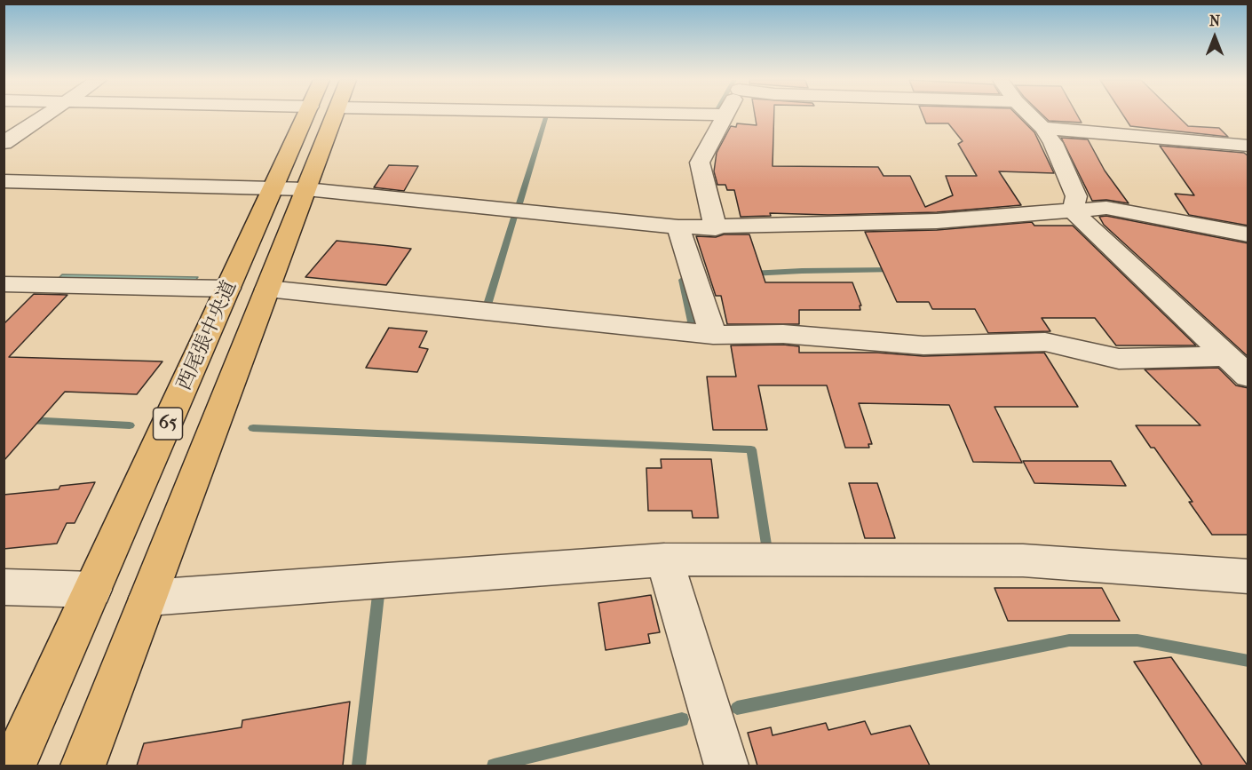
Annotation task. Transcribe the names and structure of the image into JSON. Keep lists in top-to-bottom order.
{
  "streets": {
    "main road": ["西尾張中央道", "65"]
  },
  "north": "top"
}
